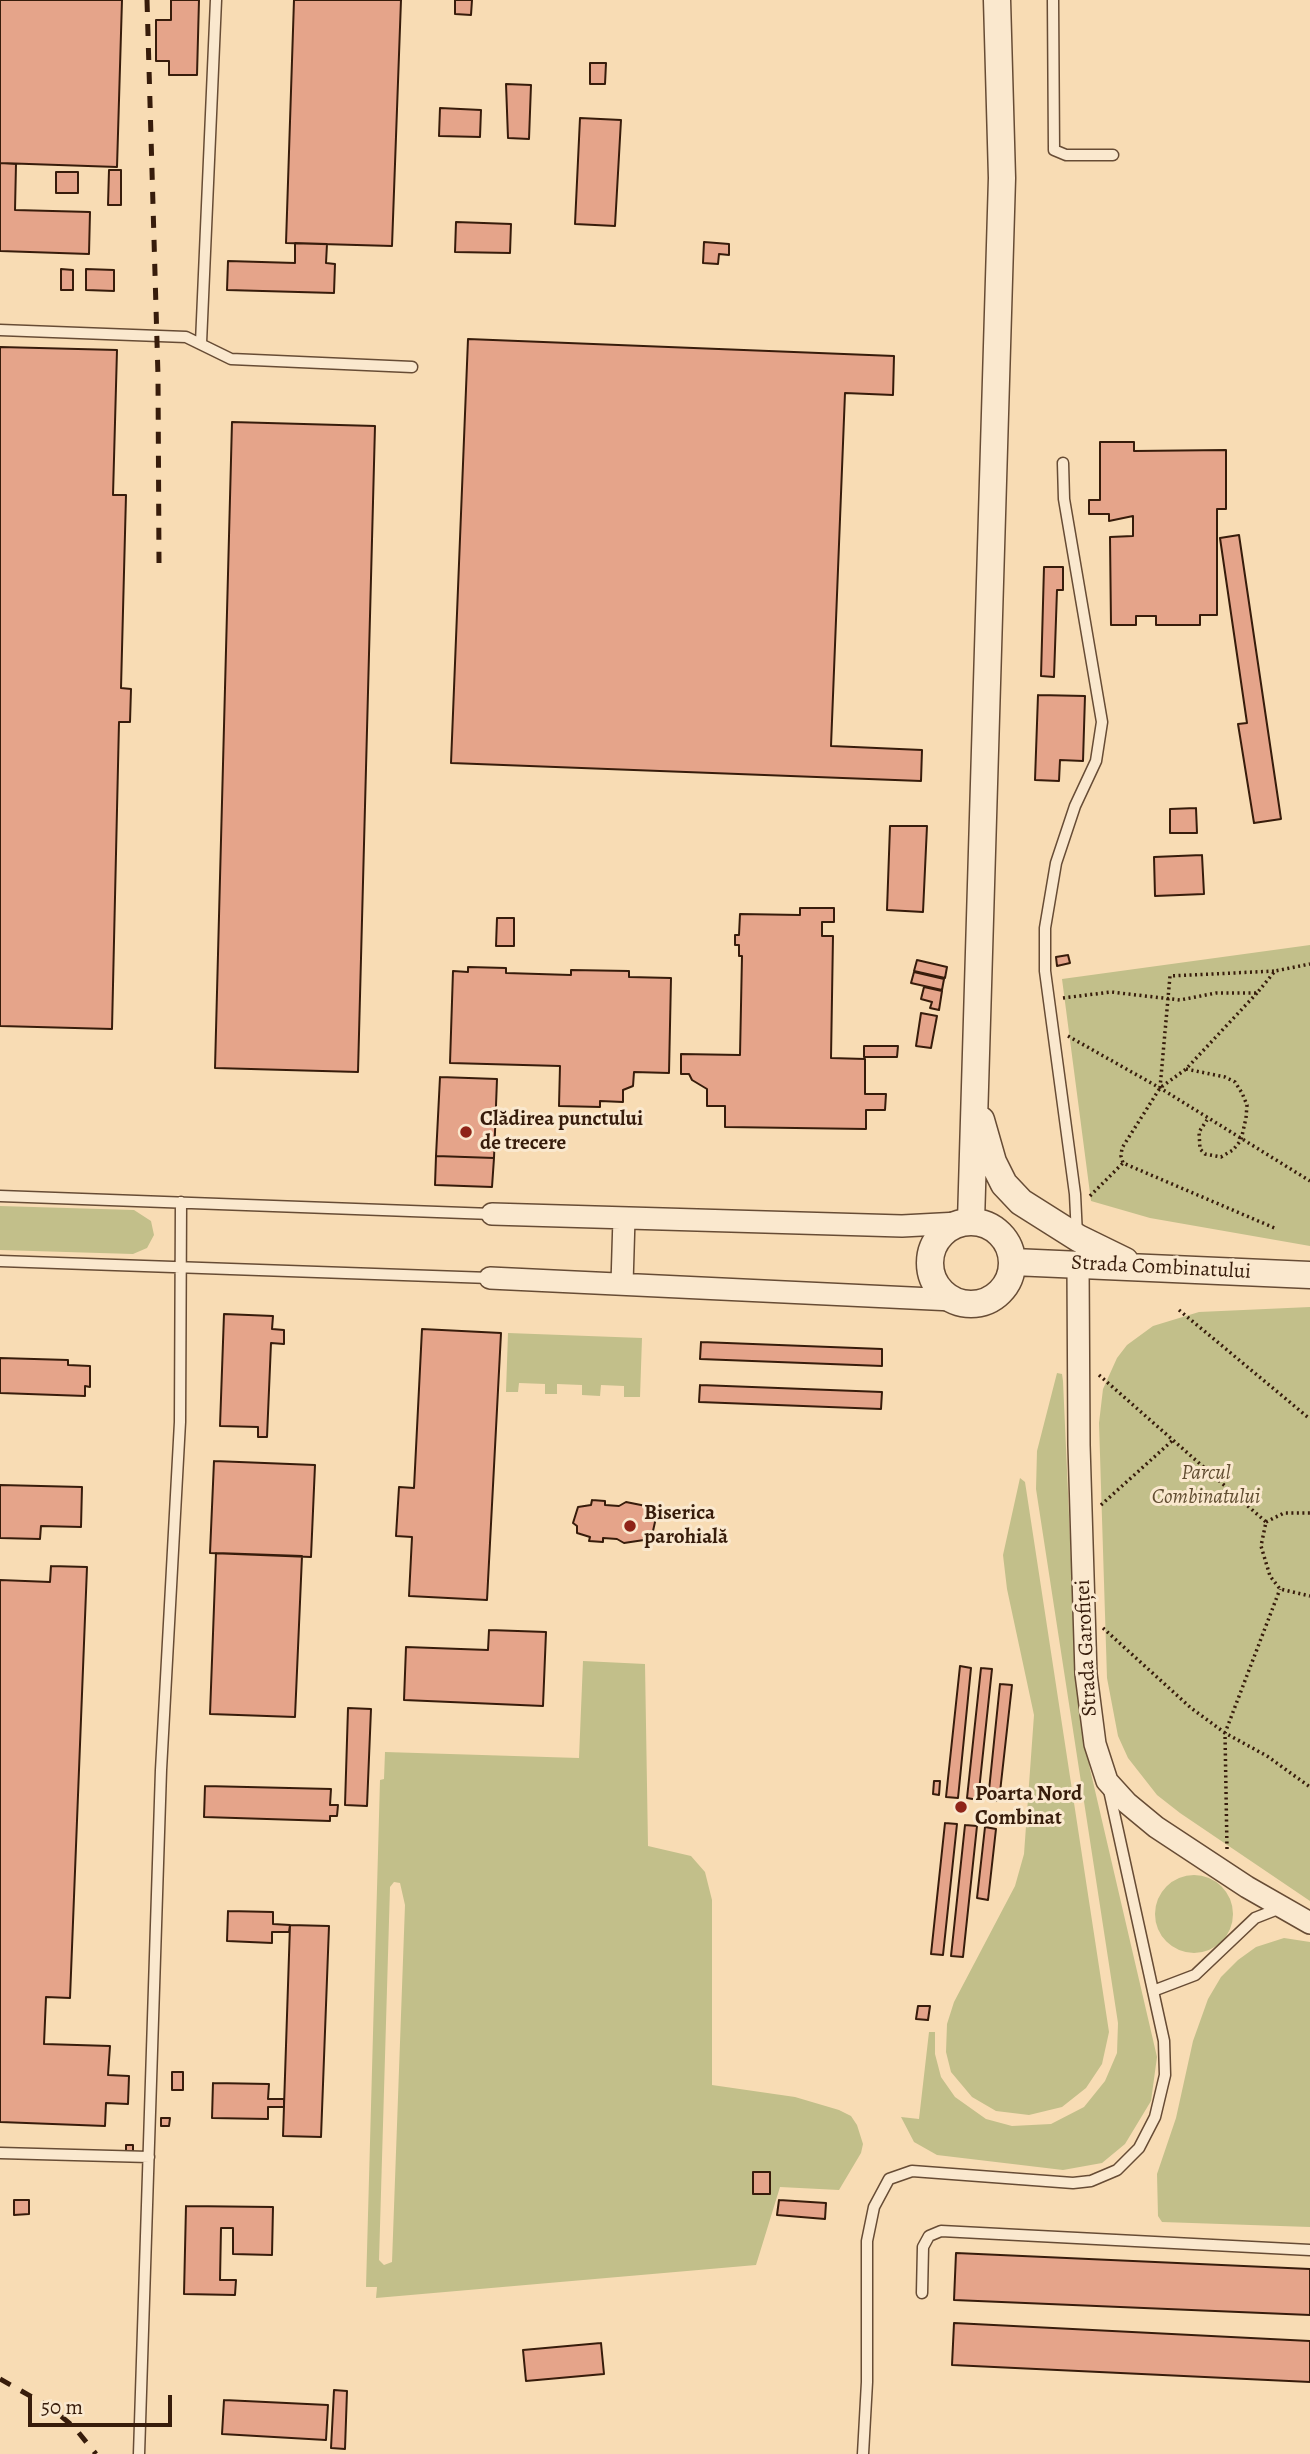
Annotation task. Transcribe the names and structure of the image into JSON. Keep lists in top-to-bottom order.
{
  "streets": {
    "street": ["Strada Combinatului", "Strada Garofiței"]
  },
  "crossings": [
    ["Strada Combinatului", "Strada Garofiței"]
  ],
  "parks": ["Parcul Combinatului"],
  "places": ["Clădirea punctului de trecere", "Biserica parohială", "Poarta Nord Combinat"],
  "scale_bar": "50 m"
}
